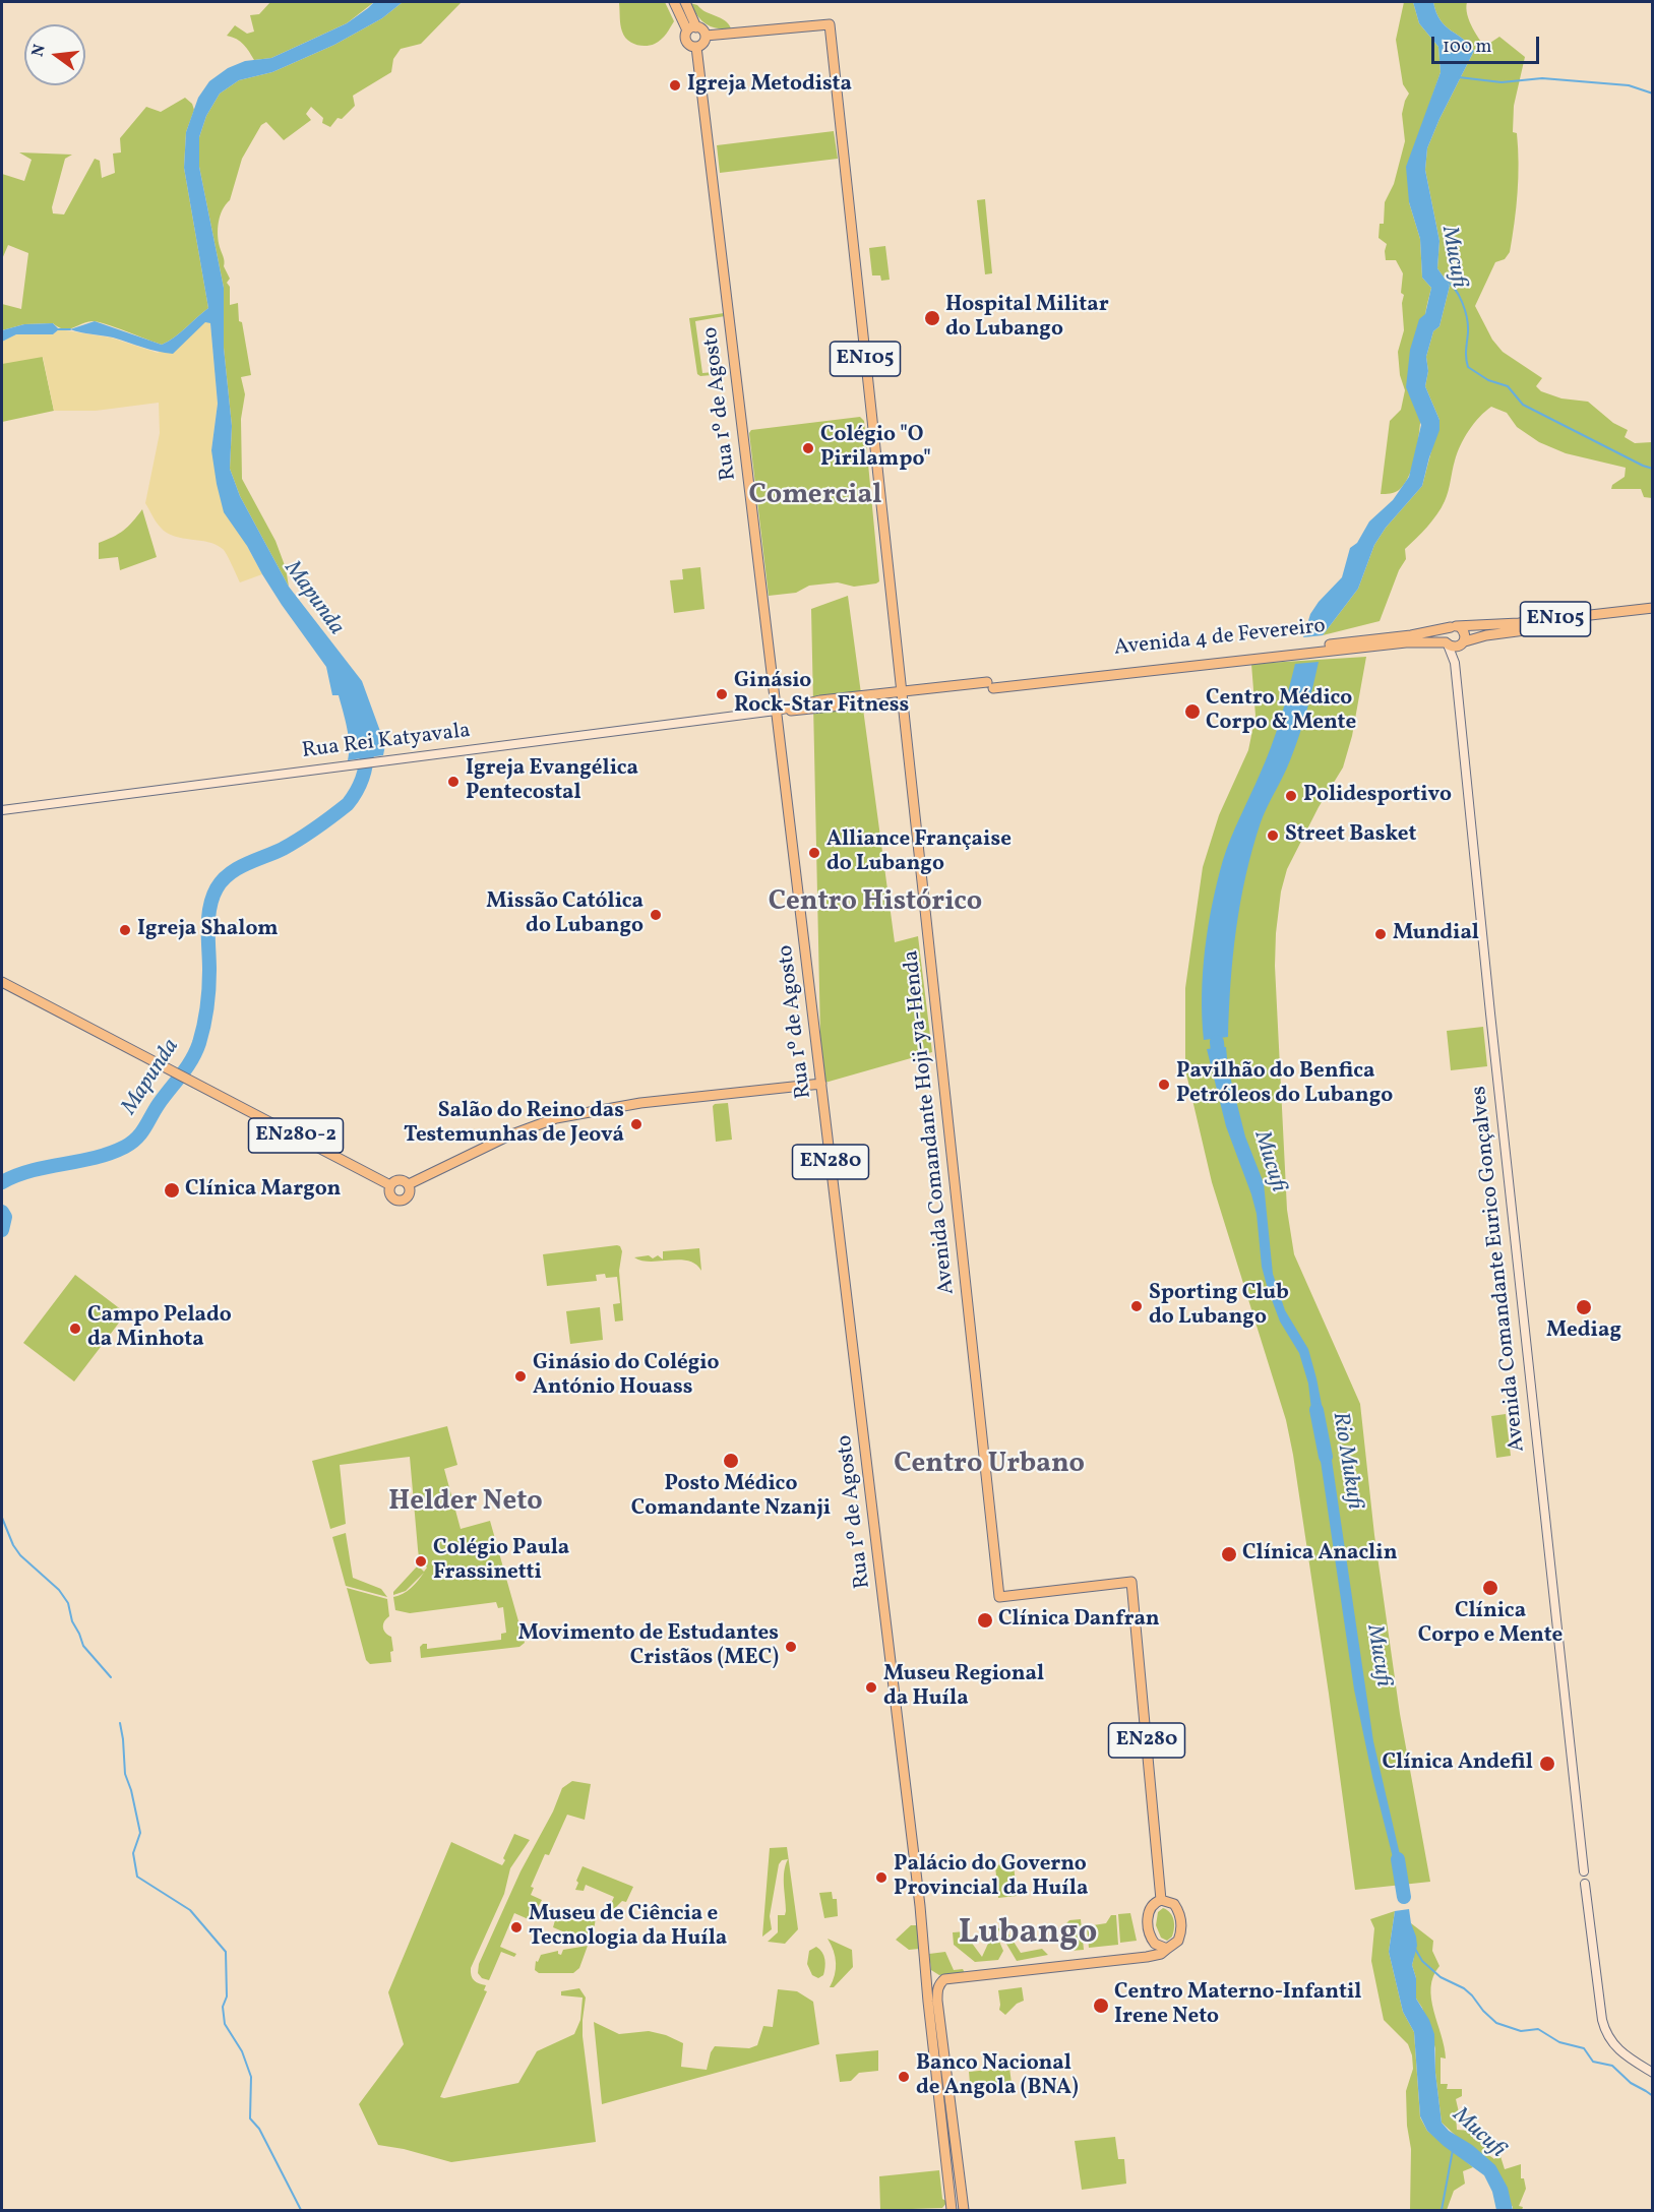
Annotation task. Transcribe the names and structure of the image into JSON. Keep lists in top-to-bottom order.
{
  "streets": {
    "main road": [
      "EN105",
      "Rua 1º de Agosto",
      "Avenida 4 de Fevereiro",
      "Rua Rei Katyavala",
      "Avenida Comandante Hoji-ya-Henda",
      "EN280-2",
      "EN280",
      "Avenida Comandante Eurico Gonçalves"
    ]
  },
  "crossings": [
    ["Rua 1º de Agosto", "Avenida 4 de Fevereiro"],
    ["Rua 1º de Agosto", "Rua Rei Katyavala"],
    ["Rua 1º de Agosto", "Avenida Comandante Hoji-ya-Henda"],
    ["Avenida 4 de Fevereiro", "Rua Rei Katyavala"],
    ["Avenida 4 de Fevereiro", "Avenida Comandante Hoji-ya-Henda"],
    ["Avenida 4 de Fevereiro", "Avenida Comandante Eurico Gonçalves"]
  ],
  "districts": [
    "Comercial",
    "Centro Histórico",
    "Centro Urbano",
    "Helder Neto",
    "Lubango"
  ],
  "water": ["Mucufi", "Mapunda", "Rio Mukufi"],
  "places": [
    "Igreja Metodista",
    "Hospital Militar do Lubango",
    "Colégio \"O Pirilampo\"",
    "Ginásio Rock-Star Fitness",
    "Centro Médico Corpo & Mente",
    "Igreja Evangélica Pentecostal",
    "Polidesportivo",
    "Street Basket",
    "Alliance Française do Lubango",
    "Missão Católica do Lubango",
    "Igreja Shalom",
    "Mundial",
    "Pavilhão do Benfica Petróleos do Lubango",
    "Salão do Reino das Testemunhas de Jeová",
    "Clínica Margon",
    "Sporting Club do Lubango",
    "Mediag",
    "Campo Pelado da Minhota",
    "Ginásio do Colégio António Houass",
    "Posto Médico Comandante Nzanji",
    "Clínica Anaclin",
    "Colégio Paula Frassinetti",
    "Clínica Corpo e Mente",
    "Clínica Danfran",
    "Movimento de Estudantes Cristãos (MEC)",
    "Museu Regional da Huíla",
    "Clínica Andefil",
    "Palácio do Governo Provincial da Huíla",
    "Museu de Ciência e Tecnologia da Huíla",
    "Centro Materno-Infantil Irene Neto",
    "Banco Nacional de Angola (BNA)"
  ],
  "scale_bar": "100 m",
  "north": "left"
}
